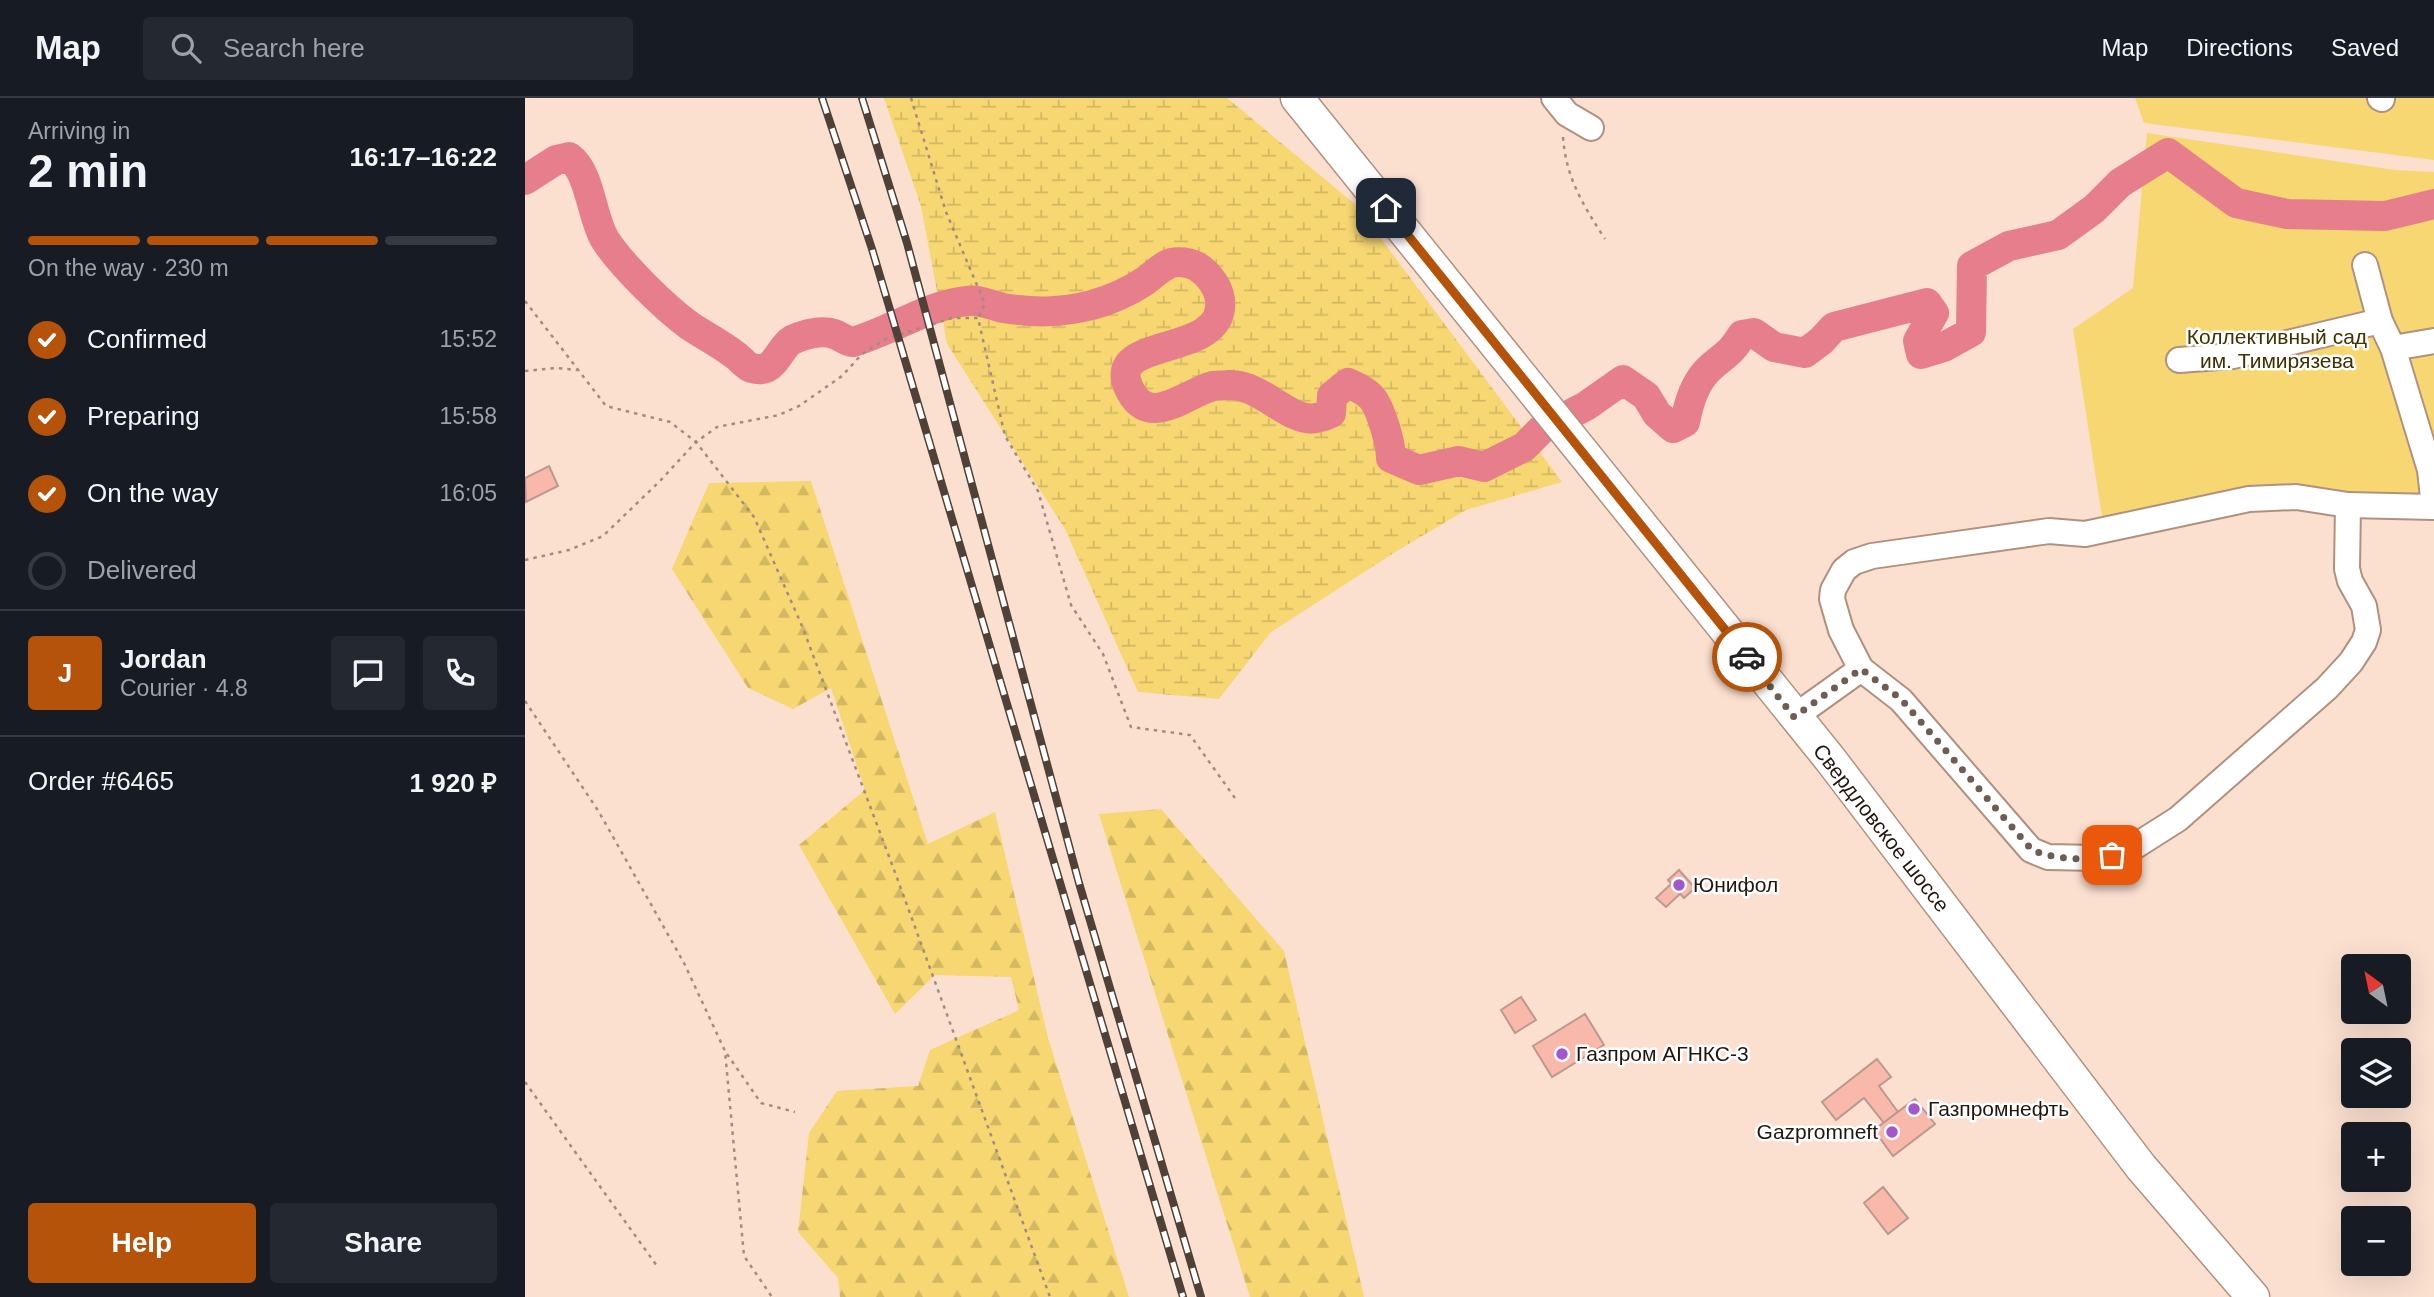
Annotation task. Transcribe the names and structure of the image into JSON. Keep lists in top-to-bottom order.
{
  "streets": {
    "main road": ["Свердловское шоссе"]
  },
  "parks": ["Коллективный сад им. Тимирязева"],
  "places": [
    "Юнифол",
    "Газпром АГНКС-3",
    "Газпромнефть",
    "Gazpromneft"
  ],
  "north": "top left",
  "page": {
    "header": "Map",
    "search": "Search here",
    "nav": ["Map", "Directions", "Saved"],
    "heading": ["2 min", "Arriving in", "16:17–16:22"],
    "panel": [
      "Jordan",
      "Courier · 4.8",
      "Order #6465",
      "1 920 ₽"
    ],
    "bar": "On the way · 230 m",
    "list": [
      ["Confirmed", "15:52"],
      ["Preparing", "15:58"],
      ["On the way", "16:05"],
      "Delivered"
    ],
    "round": "J",
    "map_buttons": ["+", "−"],
    "buttons": ["Help", "Share"]
  }
}
